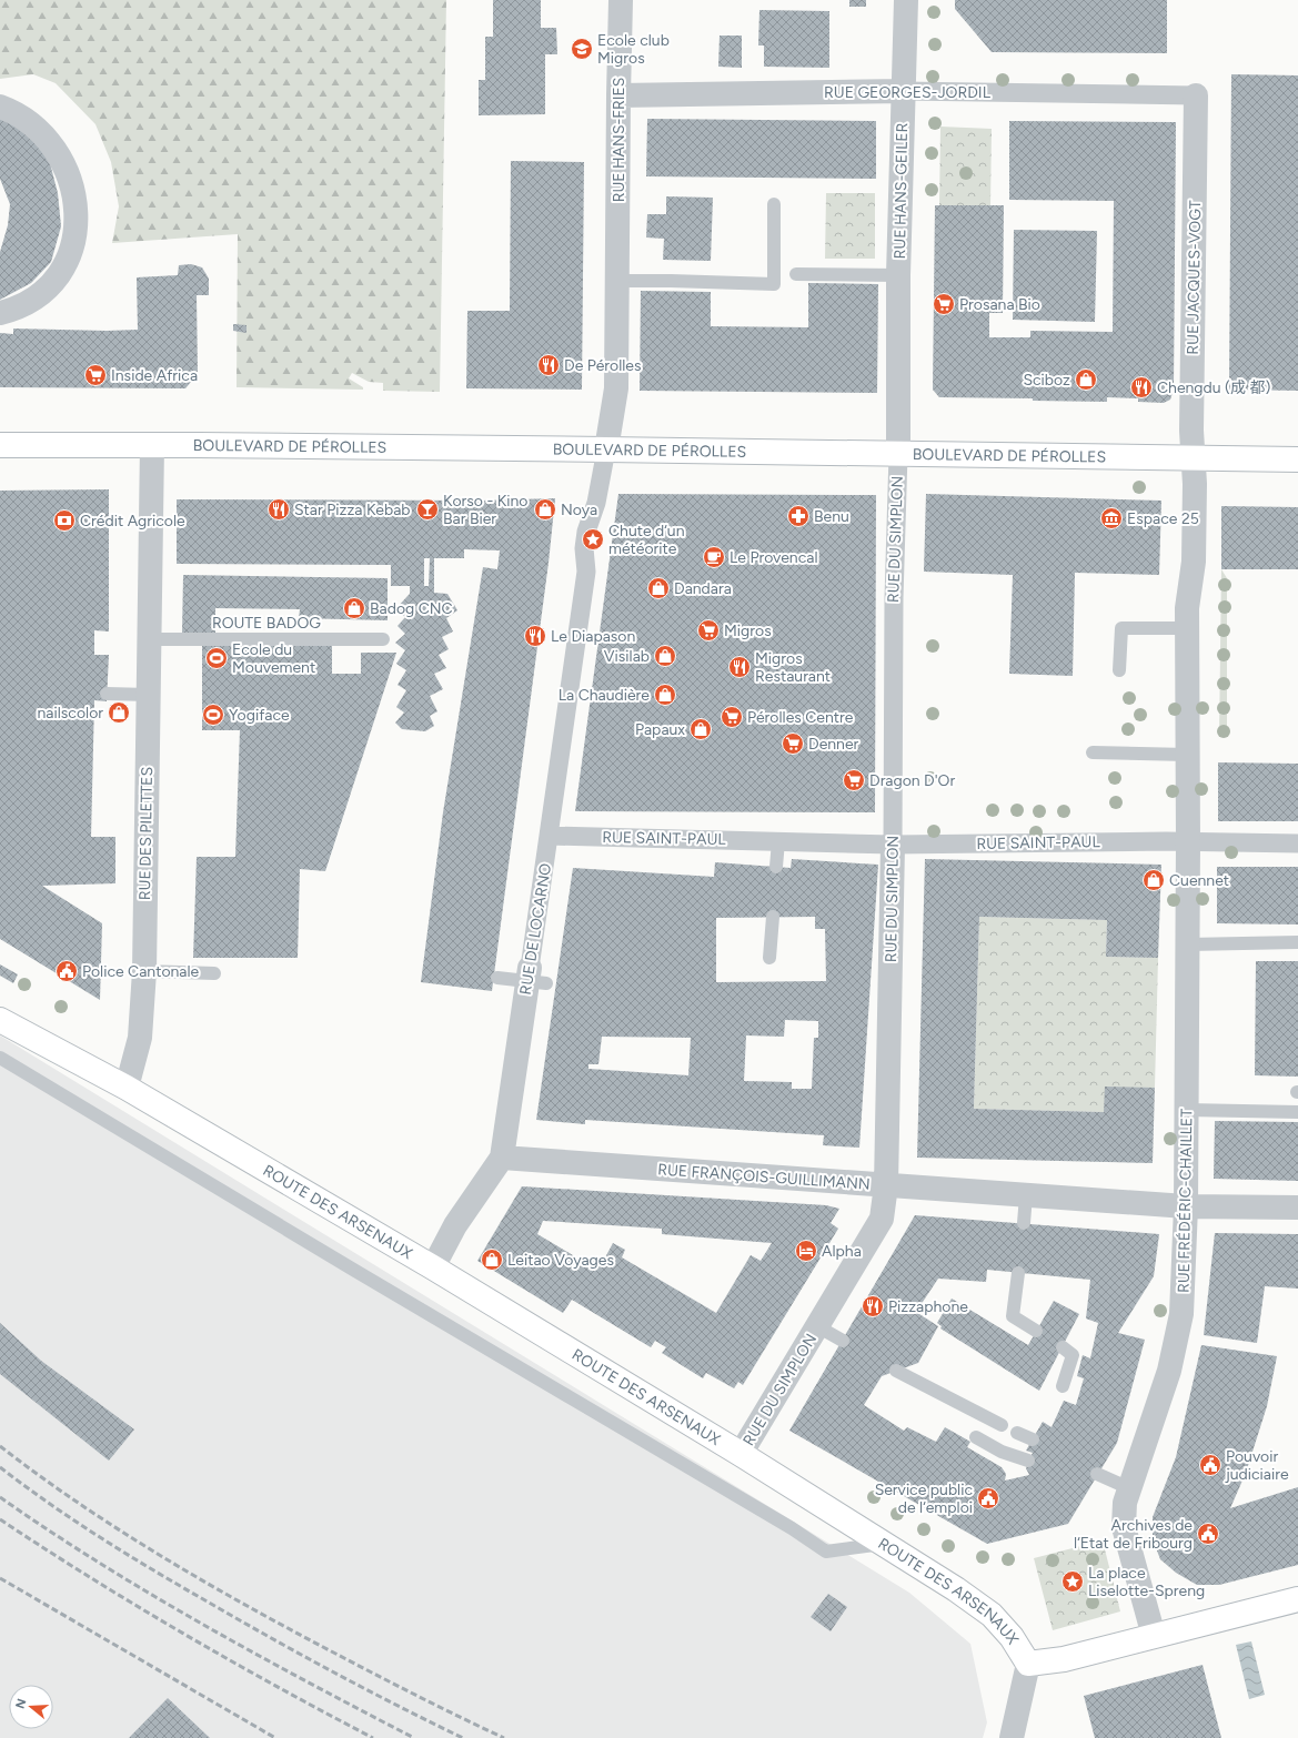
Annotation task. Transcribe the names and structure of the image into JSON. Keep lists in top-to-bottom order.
{
  "streets": {
    "main road": ["BOULEVARD DE PÉROLLES", "ROUTE DES ARSENAUX"],
    "street": [
      "RUE GEORGES-JORDIL",
      "RUE HANS-FRIES",
      "RUE HANS-GEILER",
      "RUE JACQUES-VOGT",
      "RUE DU SIMPLON",
      "RUE DES PILETTES",
      "RUE SAINT-PAUL",
      "RUE DE LOCARNO",
      "RUE FRANÇOIS-GUILLIMANN",
      "RUE FRÉDÉRIC-CHAILLET"
    ],
    "lane": ["ROUTE BADOG"]
  },
  "crossings": [
    ["RUE GEORGES-JORDIL", "RUE HANS-FRIES"],
    ["RUE GEORGES-JORDIL", "RUE HANS-GEILER"],
    ["RUE GEORGES-JORDIL", "RUE JACQUES-VOGT"],
    ["RUE HANS-FRIES", "BOULEVARD DE PÉROLLES"],
    ["RUE HANS-FRIES", "RUE DE LOCARNO"],
    ["RUE HANS-GEILER", "BOULEVARD DE PÉROLLES"],
    ["RUE HANS-GEILER", "RUE DU SIMPLON"],
    ["RUE JACQUES-VOGT", "BOULEVARD DE PÉROLLES"],
    ["RUE JACQUES-VOGT", "RUE FRÉDÉRIC-CHAILLET"],
    ["BOULEVARD DE PÉROLLES", "RUE DU SIMPLON"],
    ["BOULEVARD DE PÉROLLES", "RUE DES PILETTES"],
    ["BOULEVARD DE PÉROLLES", "RUE DE LOCARNO"],
    ["BOULEVARD DE PÉROLLES", "RUE FRÉDÉRIC-CHAILLET"],
    ["RUE DU SIMPLON", "RUE SAINT-PAUL"],
    ["RUE DU SIMPLON", "RUE FRANÇOIS-GUILLIMANN"],
    ["RUE DU SIMPLON", "ROUTE DES ARSENAUX"],
    ["ROUTE BADOG", "RUE DES PILETTES"],
    ["RUE DES PILETTES", "ROUTE DES ARSENAUX"],
    ["RUE SAINT-PAUL", "RUE DE LOCARNO"],
    ["RUE SAINT-PAUL", "RUE FRÉDÉRIC-CHAILLET"],
    ["RUE DE LOCARNO", "RUE FRANÇOIS-GUILLIMANN"],
    ["RUE DE LOCARNO", "ROUTE DES ARSENAUX"],
    ["RUE FRANÇOIS-GUILLIMANN", "RUE FRÉDÉRIC-CHAILLET"]
  ],
  "places": {
    "school or university": ["Ecole club Migros"],
    "supermarket": [
      "Prosana Bio",
      "Inside Africa",
      "Migros",
      "Pérolles Centre",
      "Denner",
      "Dragon D'Or"
    ],
    "restaurant": [
      "De Pérolles",
      "Chengdu (成 都)",
      "Star Pizza Kebab",
      "Le Diapason",
      "Migros Restaurant",
      "Pizzaphone"
    ],
    "shop": [
      "Sciboz",
      "Noya",
      "Dandara",
      "Badog CNC",
      "Visilab",
      "La Chaudière",
      "nailscolor",
      "Papaux",
      "Cuennet",
      "Leitao Voyages"
    ],
    "bar": ["Korso - Kino Bar Bier"],
    "pharmacy": ["Benu"],
    "museum": ["Espace 25"],
    "bank": ["Crédit Agricole"],
    "place": ["Chute d‘un météorite", "La place Liselotte-Spreng"],
    "cafe": ["Le Provencal"],
    "sports": ["Ecole du Mouvement", "Yogiface"],
    "public building": [
      "Police Cantonale",
      "Pouvoir judiciaire",
      "Service public de l‘emploi",
      "Archives de l‘Etat de Fribourg"
    ],
    "hotel": ["Alpha"]
  },
  "north": "left"
}
